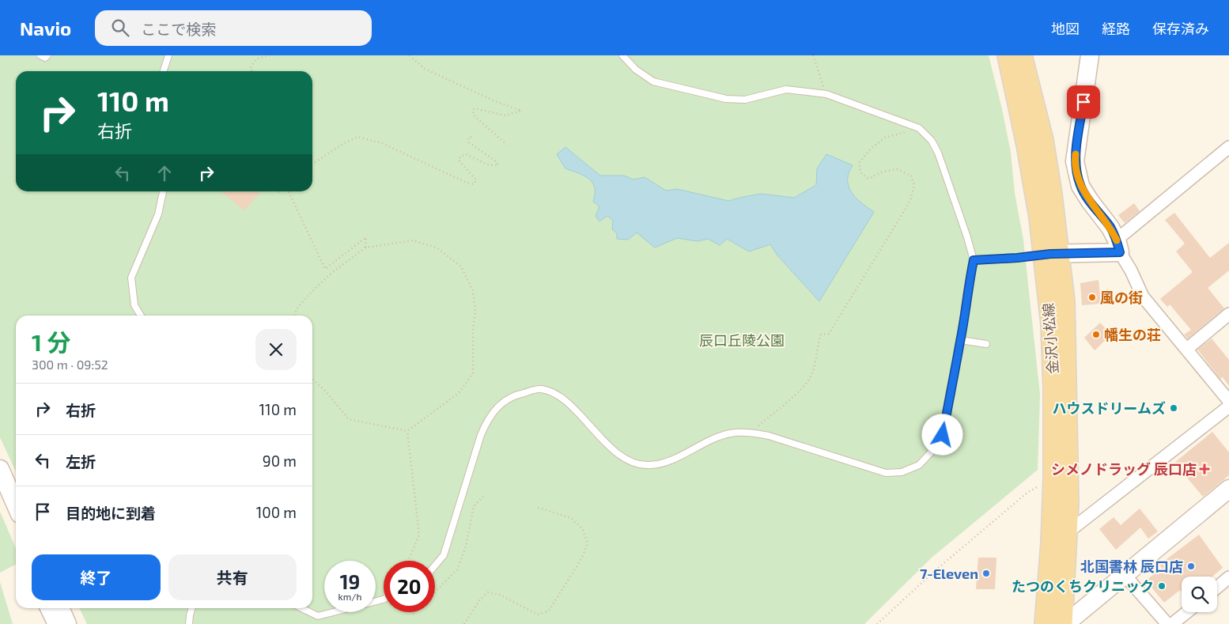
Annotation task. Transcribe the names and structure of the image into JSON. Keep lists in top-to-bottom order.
{
  "streets": {
    "main road": ["金沢小松線"]
  },
  "parks": ["辰口丘陵公園"],
  "places": {
    "other": [
      "風の街",
      "幡生の荘",
      "ハウスドリームズ",
      "北国書林 辰口店",
      "7-Eleven",
      "たつのくちクリニック"
    ],
    "health": ["シメノドラッグ 辰口店"]
  },
  "page": {
    "header": "Navio",
    "search": "ここで検索",
    "nav": ["地図", "経路", "保存済み"],
    "turn": ["110 m", "右折"],
    "heading": ["1 分", "300 m · 09:52"],
    "list": [
      {
        "name": "右折",
        "value": "110 m"
      },
      {
        "name": "左折",
        "value": "90 m"
      },
      {
        "name": "目的地に到着",
        "value": "100 m"
      }
    ],
    "buttons": ["終了", "共有"],
    "speed": "19 km/h",
    "limit": "20"
  }
}
